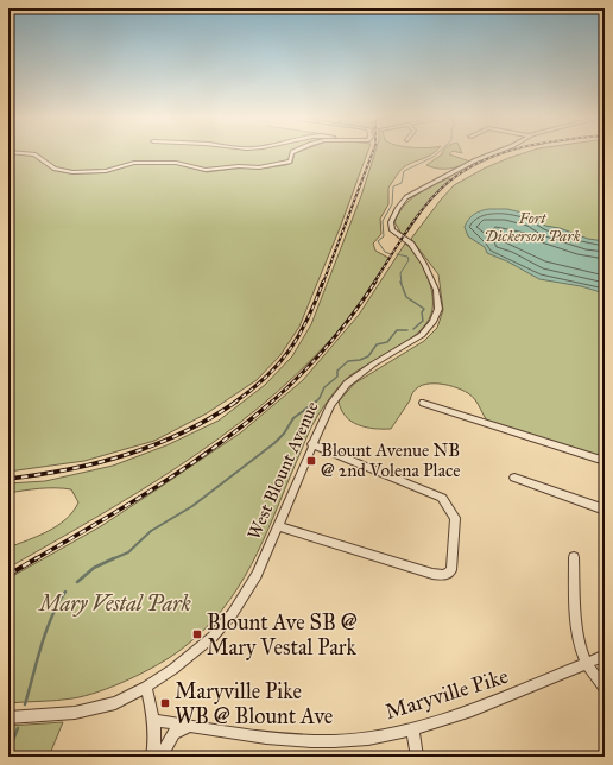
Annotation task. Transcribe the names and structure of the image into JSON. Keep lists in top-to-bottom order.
{
  "streets": {
    "street": ["West Blount Avenue", "Maryville Pike"]
  },
  "parks": ["Fort Dickerson Park", "Mary Vestal Park"],
  "places": {
    "transit": ["Blount Avenue NB @ 2nd Volena Place", "Blount Ave SB @ Mary Vestal Park", "Maryville Pike WB @ Blount Ave"]
  }
}
